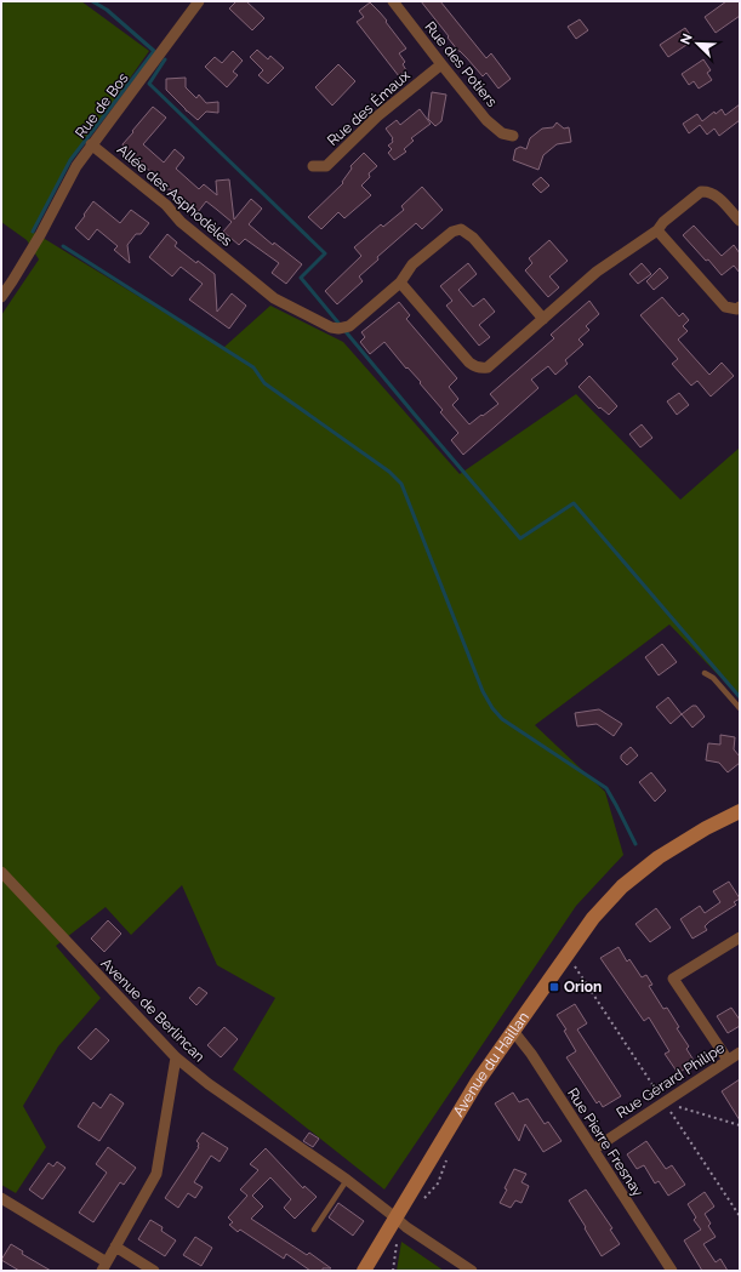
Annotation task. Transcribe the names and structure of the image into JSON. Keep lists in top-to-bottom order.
{
  "streets": {
    "street": [
      "Rue des Potiers",
      "Rue de Bos",
      "Rue des Émaux",
      "Allée des Asphodèles",
      "Avenue de Berlincan",
      "Avenue du Haillan",
      "Rue Gérard Philipe",
      "Rue Pierre Fresnay"
    ]
  },
  "crossings": [
    ["Rue des Potiers", "Rue des Émaux"],
    ["Rue de Bos", "Allée des Asphodèles"],
    ["Avenue de Berlincan", "Avenue du Haillan"],
    ["Avenue du Haillan", "Rue Pierre Fresnay"],
    ["Rue Gérard Philipe", "Rue Pierre Fresnay"]
  ],
  "places": {
    "transit": ["Orion"]
  },
  "north": "top left"
}
